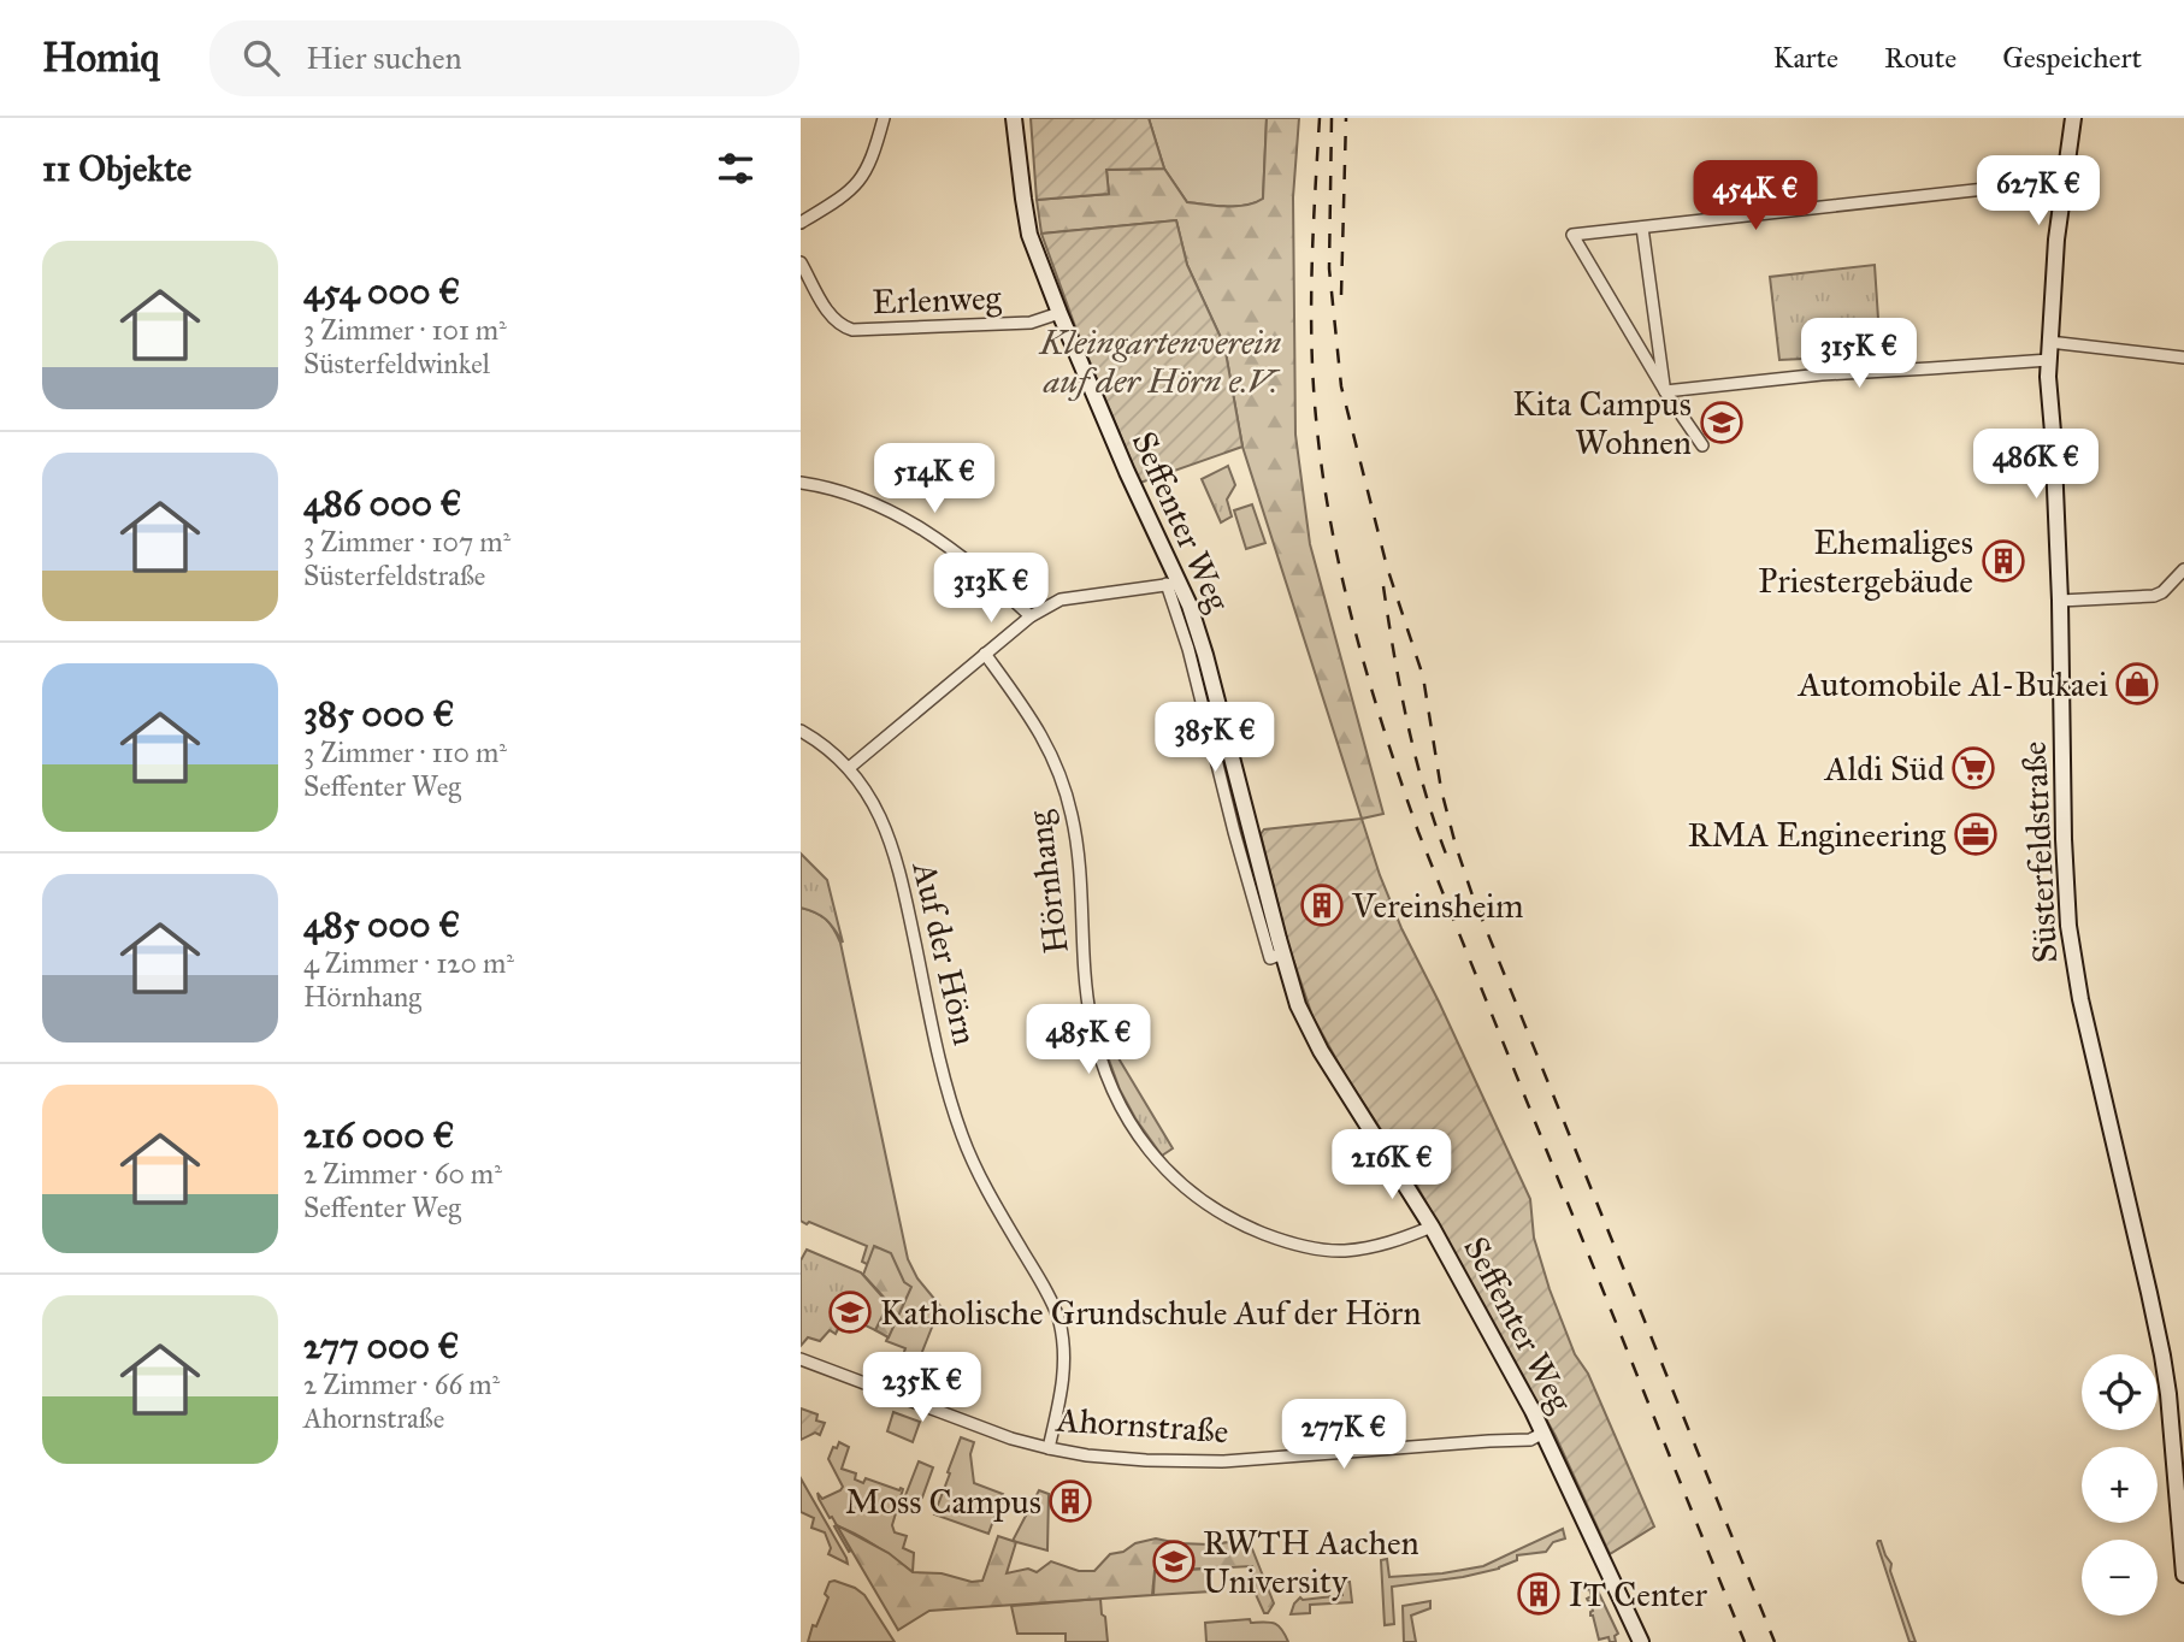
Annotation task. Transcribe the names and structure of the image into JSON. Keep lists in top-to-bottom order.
{
  "streets": {
    "street": [
      "Erlenweg",
      "Seffenter Weg",
      "Süsterfeldstraße",
      "Hörnhang",
      "Auf der Hörn",
      "Ahornstraße"
    ]
  },
  "crossings": [
    ["Erlenweg", "Seffenter Weg"],
    ["Seffenter Weg", "Hörnhang"],
    ["Seffenter Weg", "Ahornstraße"],
    ["Auf der Hörn", "Ahornstraße"]
  ],
  "parks": ["Kleingartenverein auf der Hörn e.V."],
  "places": {
    "school or university": ["Kita Campus Wohnen", "Katholische Grundschule Auf der Hörn", "RWTH Aachen University"],
    "building": [
      "Ehemaliges Priestergebäude",
      "Vereinsheim",
      "Moss Campus",
      "IT Center"
    ],
    "shop": ["Automobile Al-Bukaei"],
    "supermarket": ["Aldi Süd"],
    "office": ["RMA Engineering"]
  },
  "page": {
    "header": "Homiq",
    "search": "Hier suchen",
    "nav": ["Karte", "Route", "Gespeichert"],
    "heading": "11 Objekte",
    "price": [
      "627K €",
      "454K €",
      "315K €",
      "486K €",
      "514K €",
      "313K €",
      "385K €",
      "485K €",
      "216K €",
      "235K €",
      "277K €"
    ],
    "list": [
      {
        "name": "454 000 €",
        "note": "3 Zimmer · 101 m² · Süsterfeldwinkel"
      },
      {
        "name": "486 000 €",
        "note": "3 Zimmer · 107 m² · Süsterfeldstraße"
      },
      {
        "name": "385 000 €",
        "note": "3 Zimmer · 110 m² · Seffenter Weg"
      },
      {
        "name": "485 000 €",
        "note": "4 Zimmer · 120 m² · Hörnhang"
      },
      {
        "name": "216 000 €",
        "note": "2 Zimmer · 60 m² · Seffenter Weg"
      },
      {
        "name": "277 000 €",
        "note": "2 Zimmer · 66 m² · Ahornstraße"
      }
    ],
    "map_buttons": ["+", "−"]
  }
}
